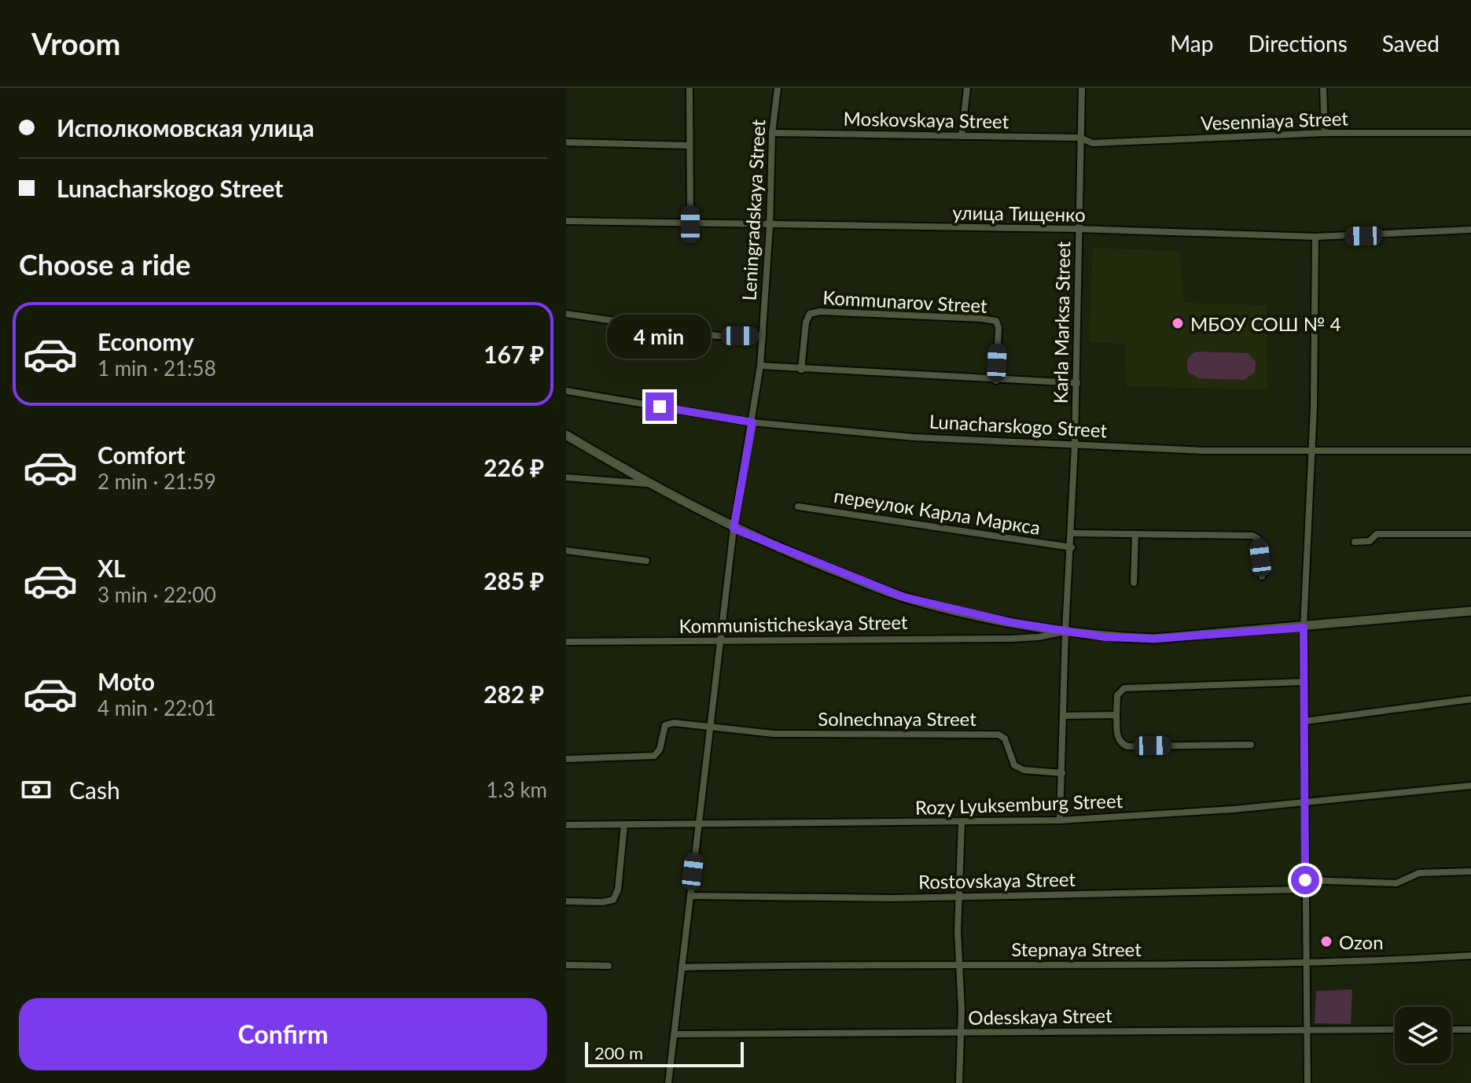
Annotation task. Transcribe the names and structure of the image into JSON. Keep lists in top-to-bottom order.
{
  "streets": {
    "main road": ["Kommunisticheskaya Street"],
    "street": [
      "Moskovskaya Street",
      "Vesenniaya Street",
      "Leningradskaya Street",
      "улица Тищенко",
      "Kommunarov Street",
      "Karla Marksa Street",
      "Lunacharskogo Street",
      "переулок Карла Маркса",
      "Solnechnaya Street",
      "Rozy Lyuksemburg Street",
      "Rostovskaya Street",
      "Stepnaya Street",
      "Odesskaya Street"
    ]
  },
  "crossings": [
    ["Moskovskaya Street", "Vesenniaya Street"],
    ["Moskovskaya Street", "Leningradskaya Street"],
    ["Moskovskaya Street", "Karla Marksa Street"],
    ["Vesenniaya Street", "Karla Marksa Street"],
    ["Leningradskaya Street", "улица Тищенко"],
    ["Leningradskaya Street", "Lunacharskogo Street"],
    ["Leningradskaya Street", "Kommunisticheskaya Street"],
    ["Leningradskaya Street", "Solnechnaya Street"],
    ["Leningradskaya Street", "Rozy Lyuksemburg Street"],
    ["Leningradskaya Street", "Rostovskaya Street"],
    ["Leningradskaya Street", "Stepnaya Street"],
    ["Leningradskaya Street", "Odesskaya Street"],
    ["улица Тищенко", "Karla Marksa Street"],
    ["Karla Marksa Street", "Lunacharskogo Street"],
    ["Karla Marksa Street", "переулок Карла Маркса"],
    ["Karla Marksa Street", "Kommunisticheskaya Street"],
    ["Karla Marksa Street", "Solnechnaya Street"],
    ["Karla Marksa Street", "Rozy Lyuksemburg Street"]
  ],
  "places": ["МБОУ СОШ № 4", "Ozon"],
  "scale_bar": "200 m",
  "page": {
    "header": "Vroom",
    "nav": ["Map", "Directions", "Saved"],
    "banner": ["Исполкомовская улица", "Lunacharskogo Street"],
    "heading": "Choose a ride",
    "list": [
      {
        "name": "Economy",
        "note": "1 min · 21:58",
        "value": "167 ₽"
      },
      {
        "name": "Comfort",
        "note": "2 min · 21:59",
        "value": "226 ₽"
      },
      {
        "name": "XL",
        "note": "3 min · 22:00",
        "value": "285 ₽"
      },
      {
        "name": "Moto",
        "note": "4 min · 22:01",
        "value": "282 ₽"
      }
    ],
    "bubble": "4 min",
    "pay": ["Cash", "1.3 km"],
    "buttons": "Confirm",
    "scale": "200 m"
  }
}
